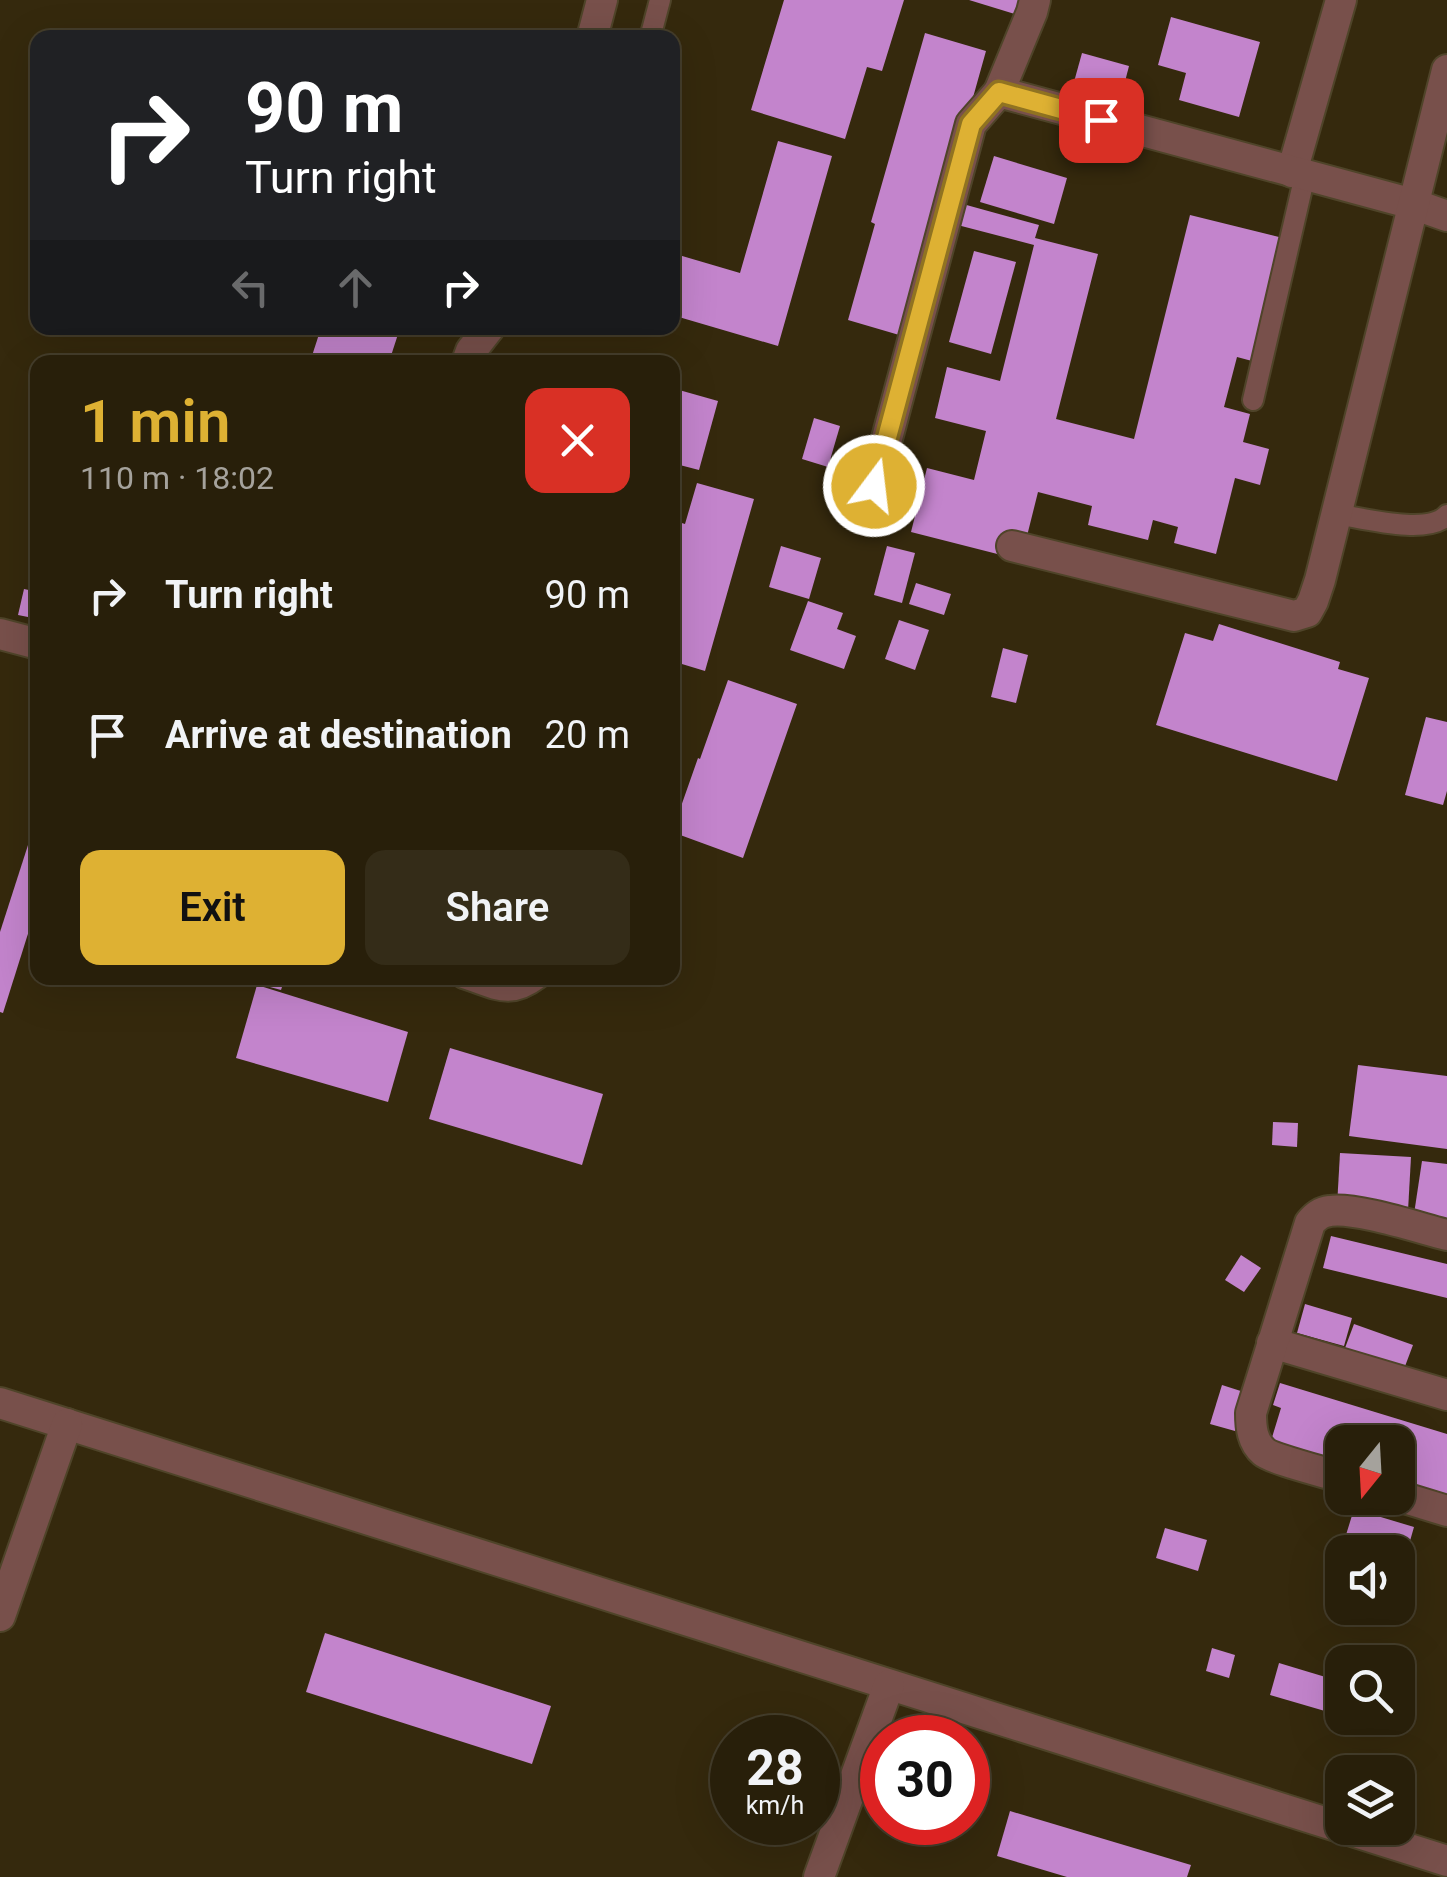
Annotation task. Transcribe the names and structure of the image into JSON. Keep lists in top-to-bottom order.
{
  "north": "bottom",
  "page": {
    "turn": ["90 m", "Turn right"],
    "heading": ["1 min", "110 m · 18:02"],
    "list": [
      {
        "name": "Turn right",
        "value": "90 m"
      },
      {
        "name": "Arrive at destination",
        "value": "20 m"
      }
    ],
    "buttons": ["Exit", "Share"],
    "speed": "28 km/h",
    "limit": "30"
  }
}
